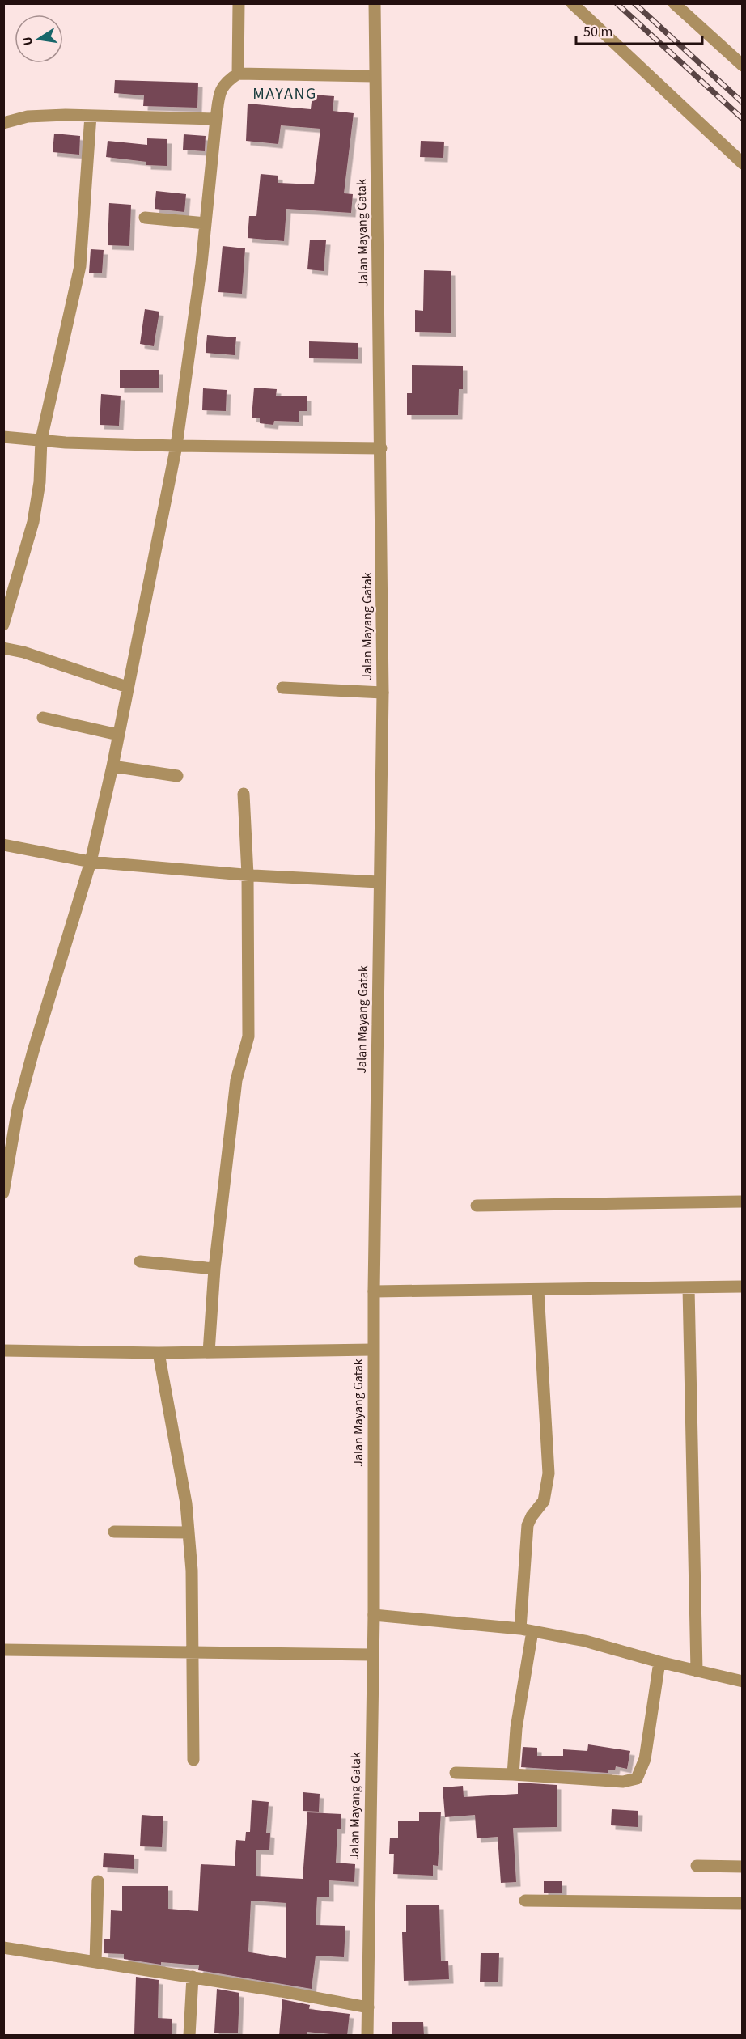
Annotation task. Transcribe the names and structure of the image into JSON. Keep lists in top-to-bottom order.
{
  "streets": {
    "street": ["Jalan Mayang Gatak"]
  },
  "districts": ["MAYANG"],
  "scale_bar": "50 m",
  "north": "left"
}
